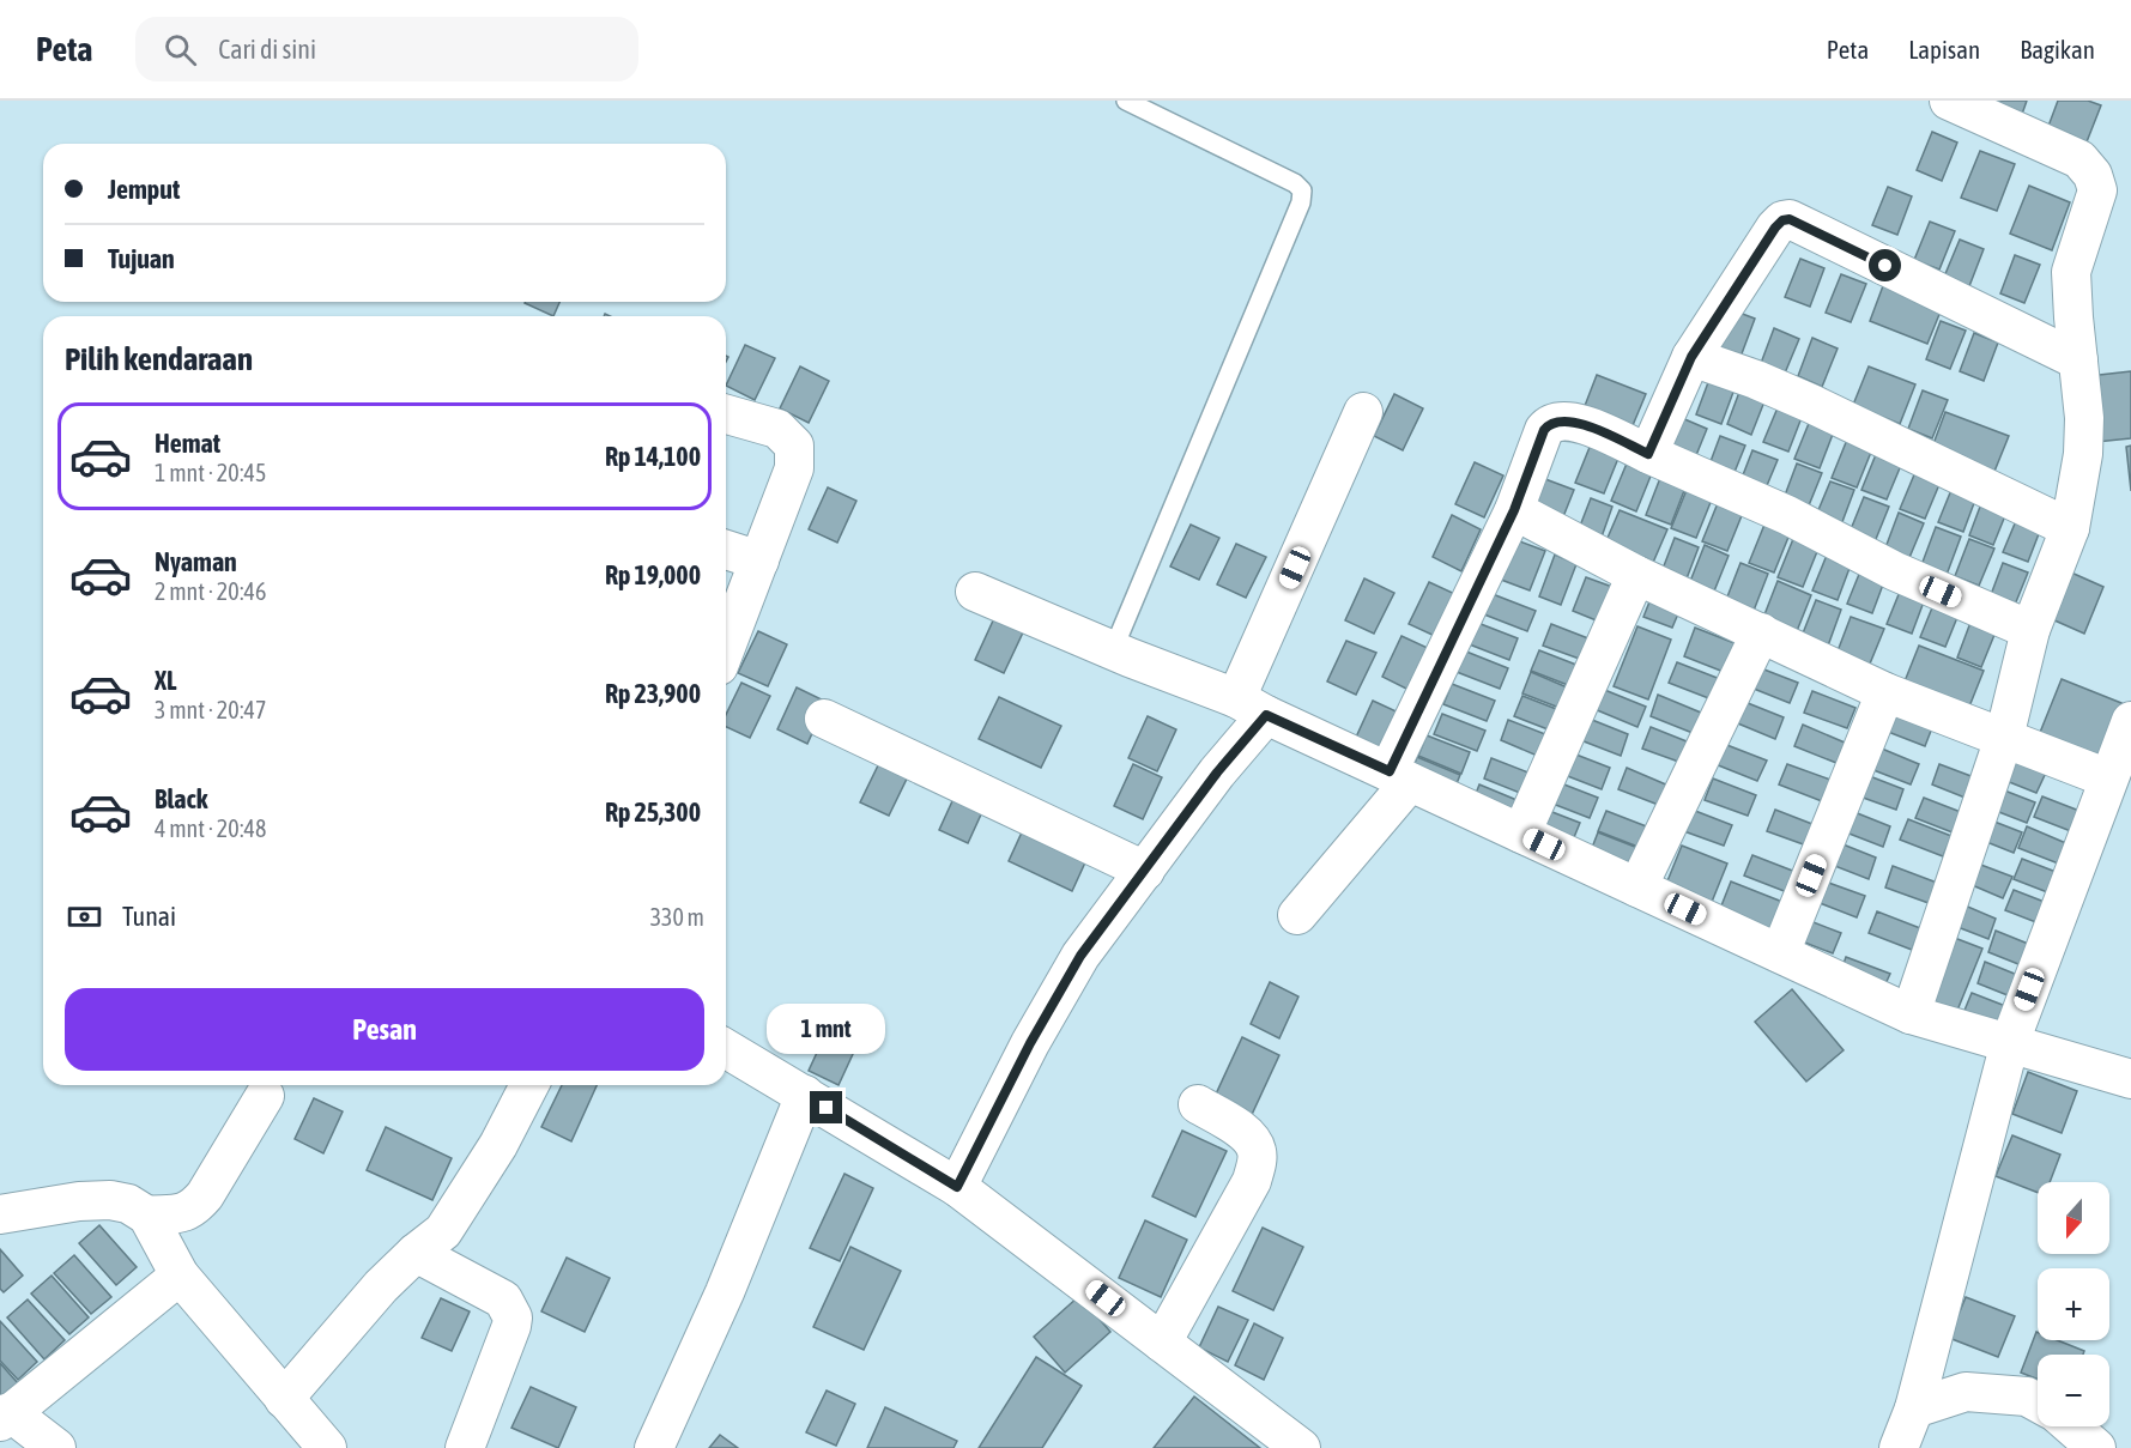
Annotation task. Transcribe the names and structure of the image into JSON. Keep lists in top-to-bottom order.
{
  "north": "bottom",
  "page": {
    "header": "Peta",
    "search": "Cari di sini",
    "nav": ["Peta", "Lapisan", "Bagikan"],
    "banner": ["Jemput", "Tujuan"],
    "heading": "Pilih kendaraan",
    "list": [
      {
        "name": "Hemat",
        "note": "1 mnt · 20:45",
        "value": "Rp 14,100"
      },
      {
        "name": "Nyaman",
        "note": "2 mnt · 20:46",
        "value": "Rp 19,000"
      },
      {
        "name": "XL",
        "note": "3 mnt · 20:47",
        "value": "Rp 23,900"
      },
      {
        "name": "Black",
        "note": "4 mnt · 20:48",
        "value": "Rp 25,300"
      }
    ],
    "pay": ["Tunai", "330 m"],
    "buttons": "Pesan",
    "bubble": "1 mnt",
    "map_buttons": ["+", "−"]
  }
}
